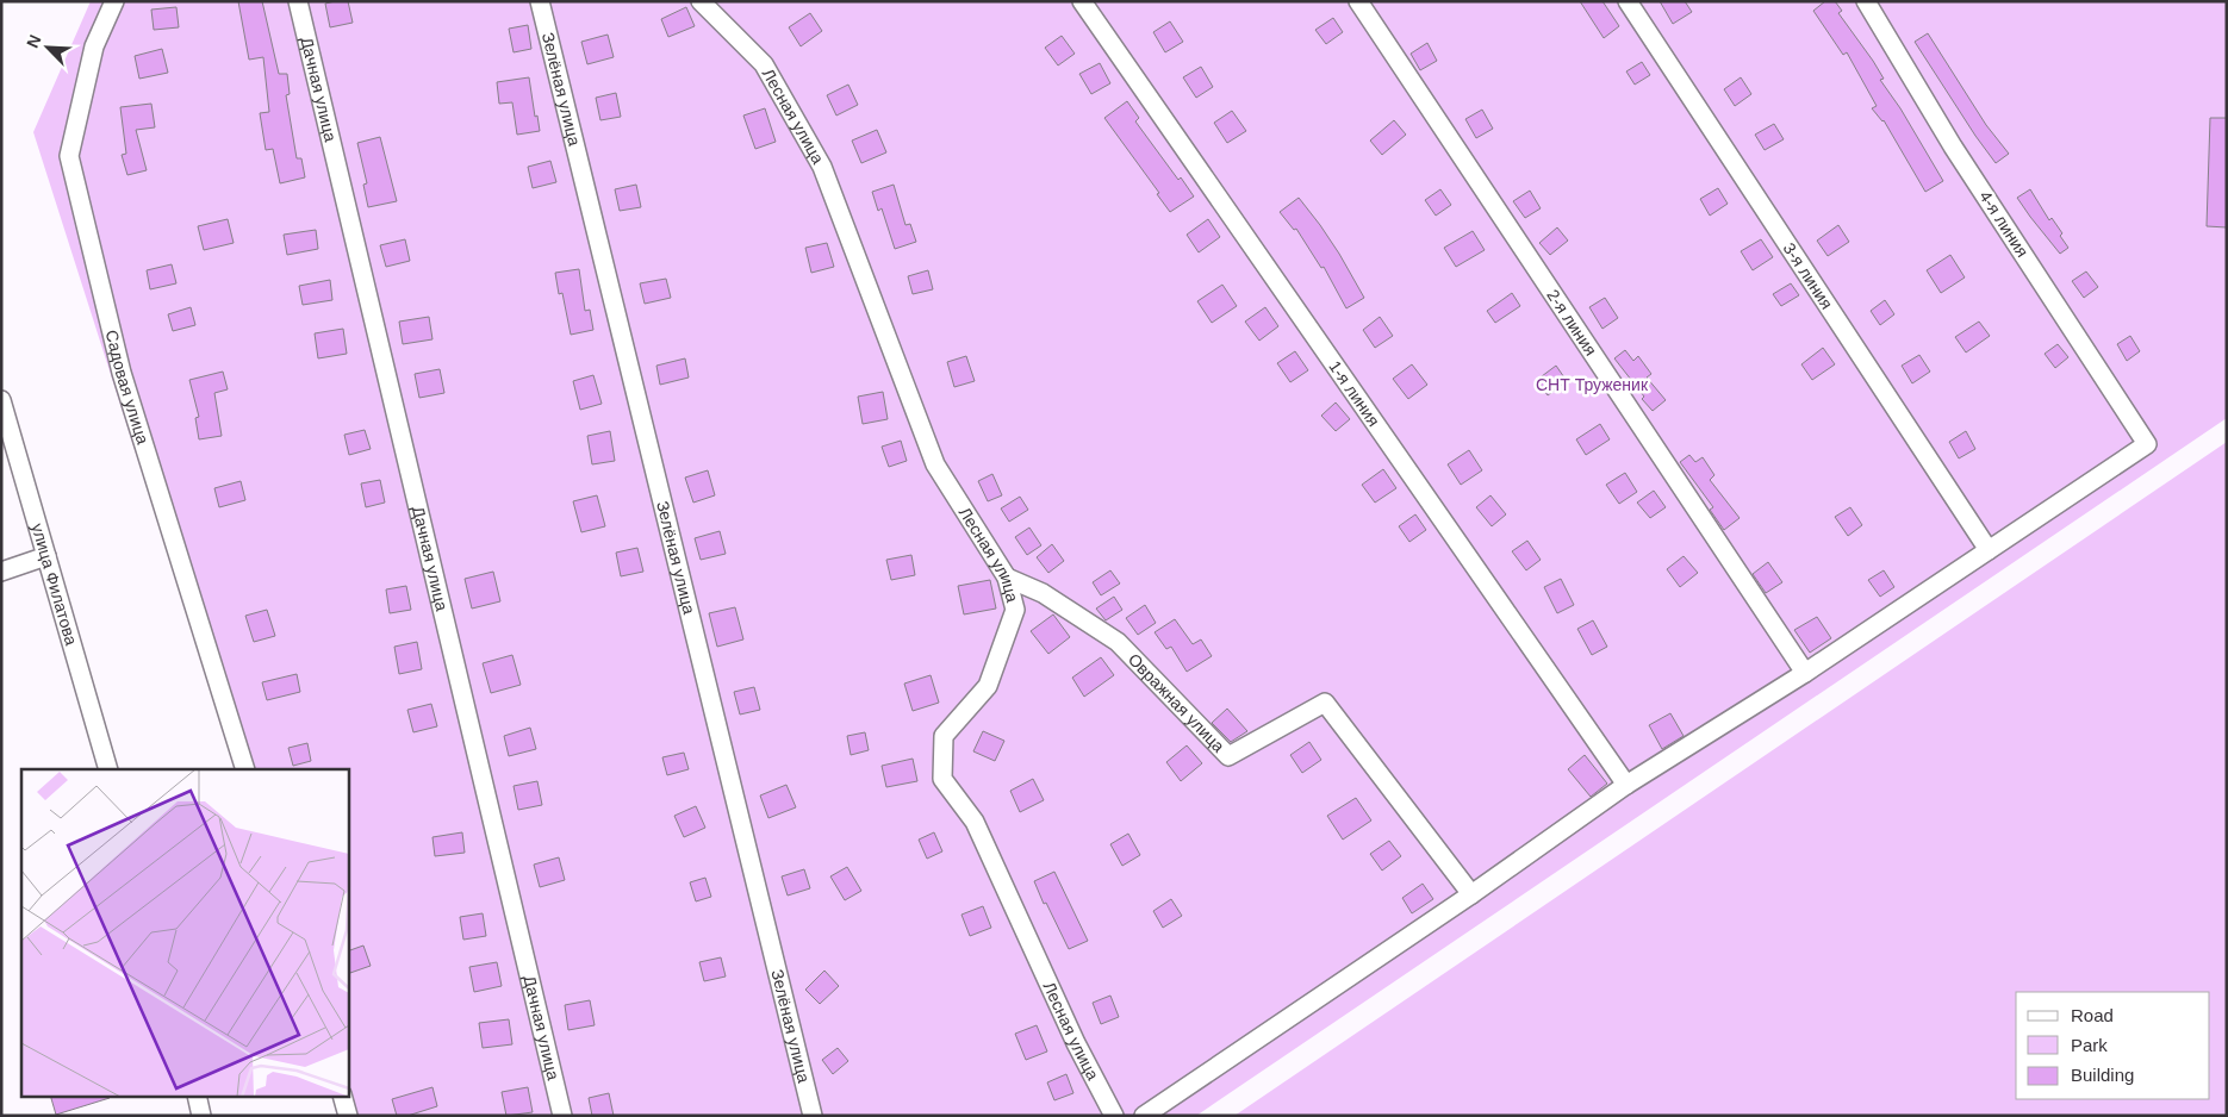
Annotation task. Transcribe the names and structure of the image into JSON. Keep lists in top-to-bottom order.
{
  "streets": {
    "street": [
      "Дачная улица",
      "Зелёная улица",
      "Лесная улица",
      "4-я линия",
      "3-я линия",
      "2-я линия",
      "Садовая улица",
      "1-я линия",
      "улица Филатова",
      "Овражная улица"
    ]
  },
  "crossings": [
    ["Лесная улица", "Овражная улица"],
    ["4-я линия", "3-я линия"]
  ],
  "parks": ["СНТ Труженик"],
  "legend": ["Road", "Park", "Building"],
  "north": "top left"
}
